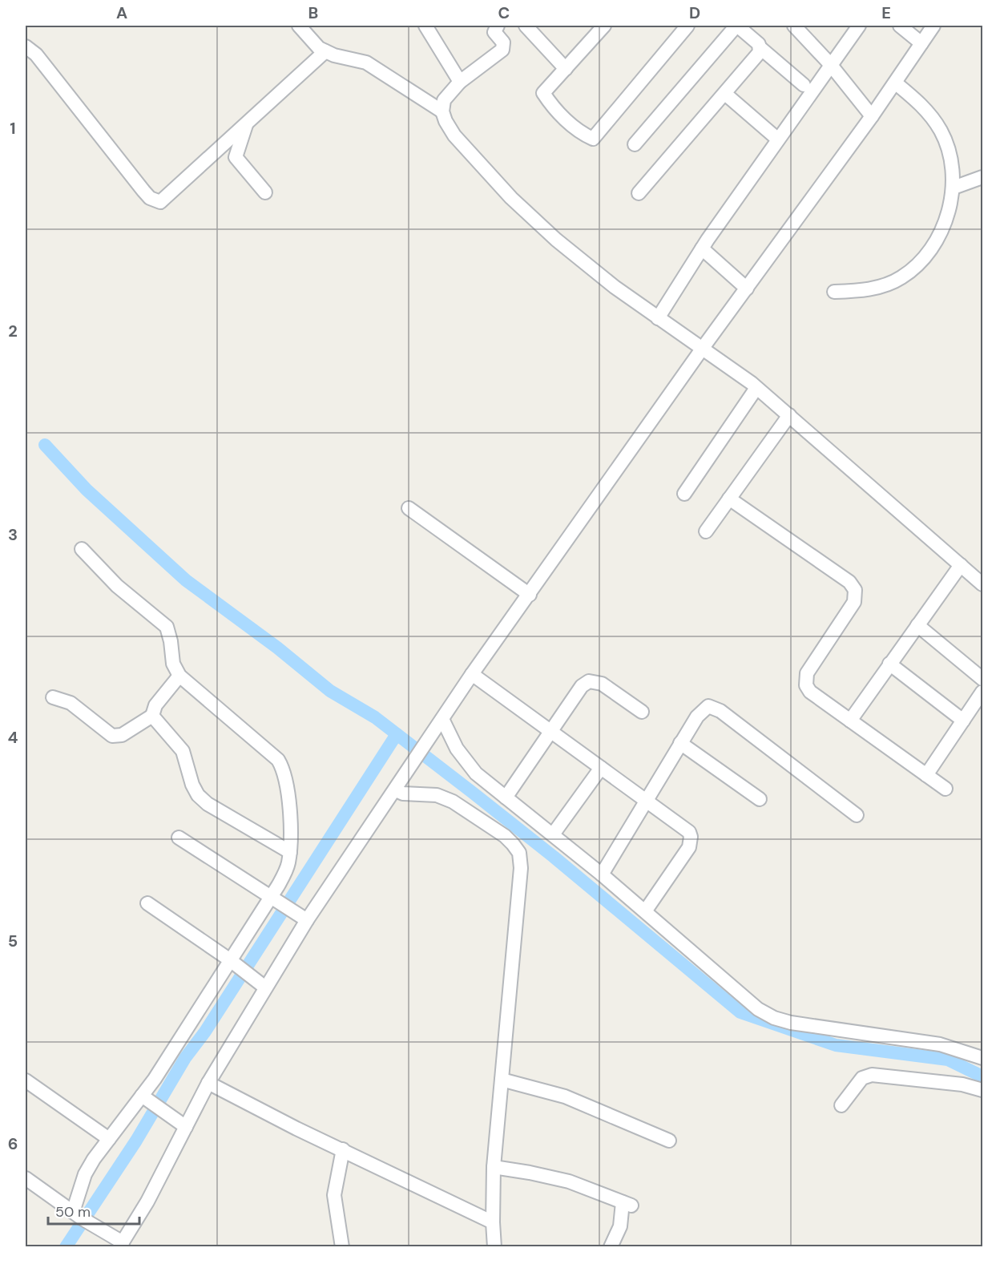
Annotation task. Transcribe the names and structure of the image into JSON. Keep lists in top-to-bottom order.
{
  "scale_bar": "50 m",
  "grid": {
    "columns": [
      "A",
      "B",
      "C",
      "D",
      "E"
    ],
    "rows": [
      "1",
      "2",
      "3",
      "4",
      "5",
      "6"
    ]
  }
}
